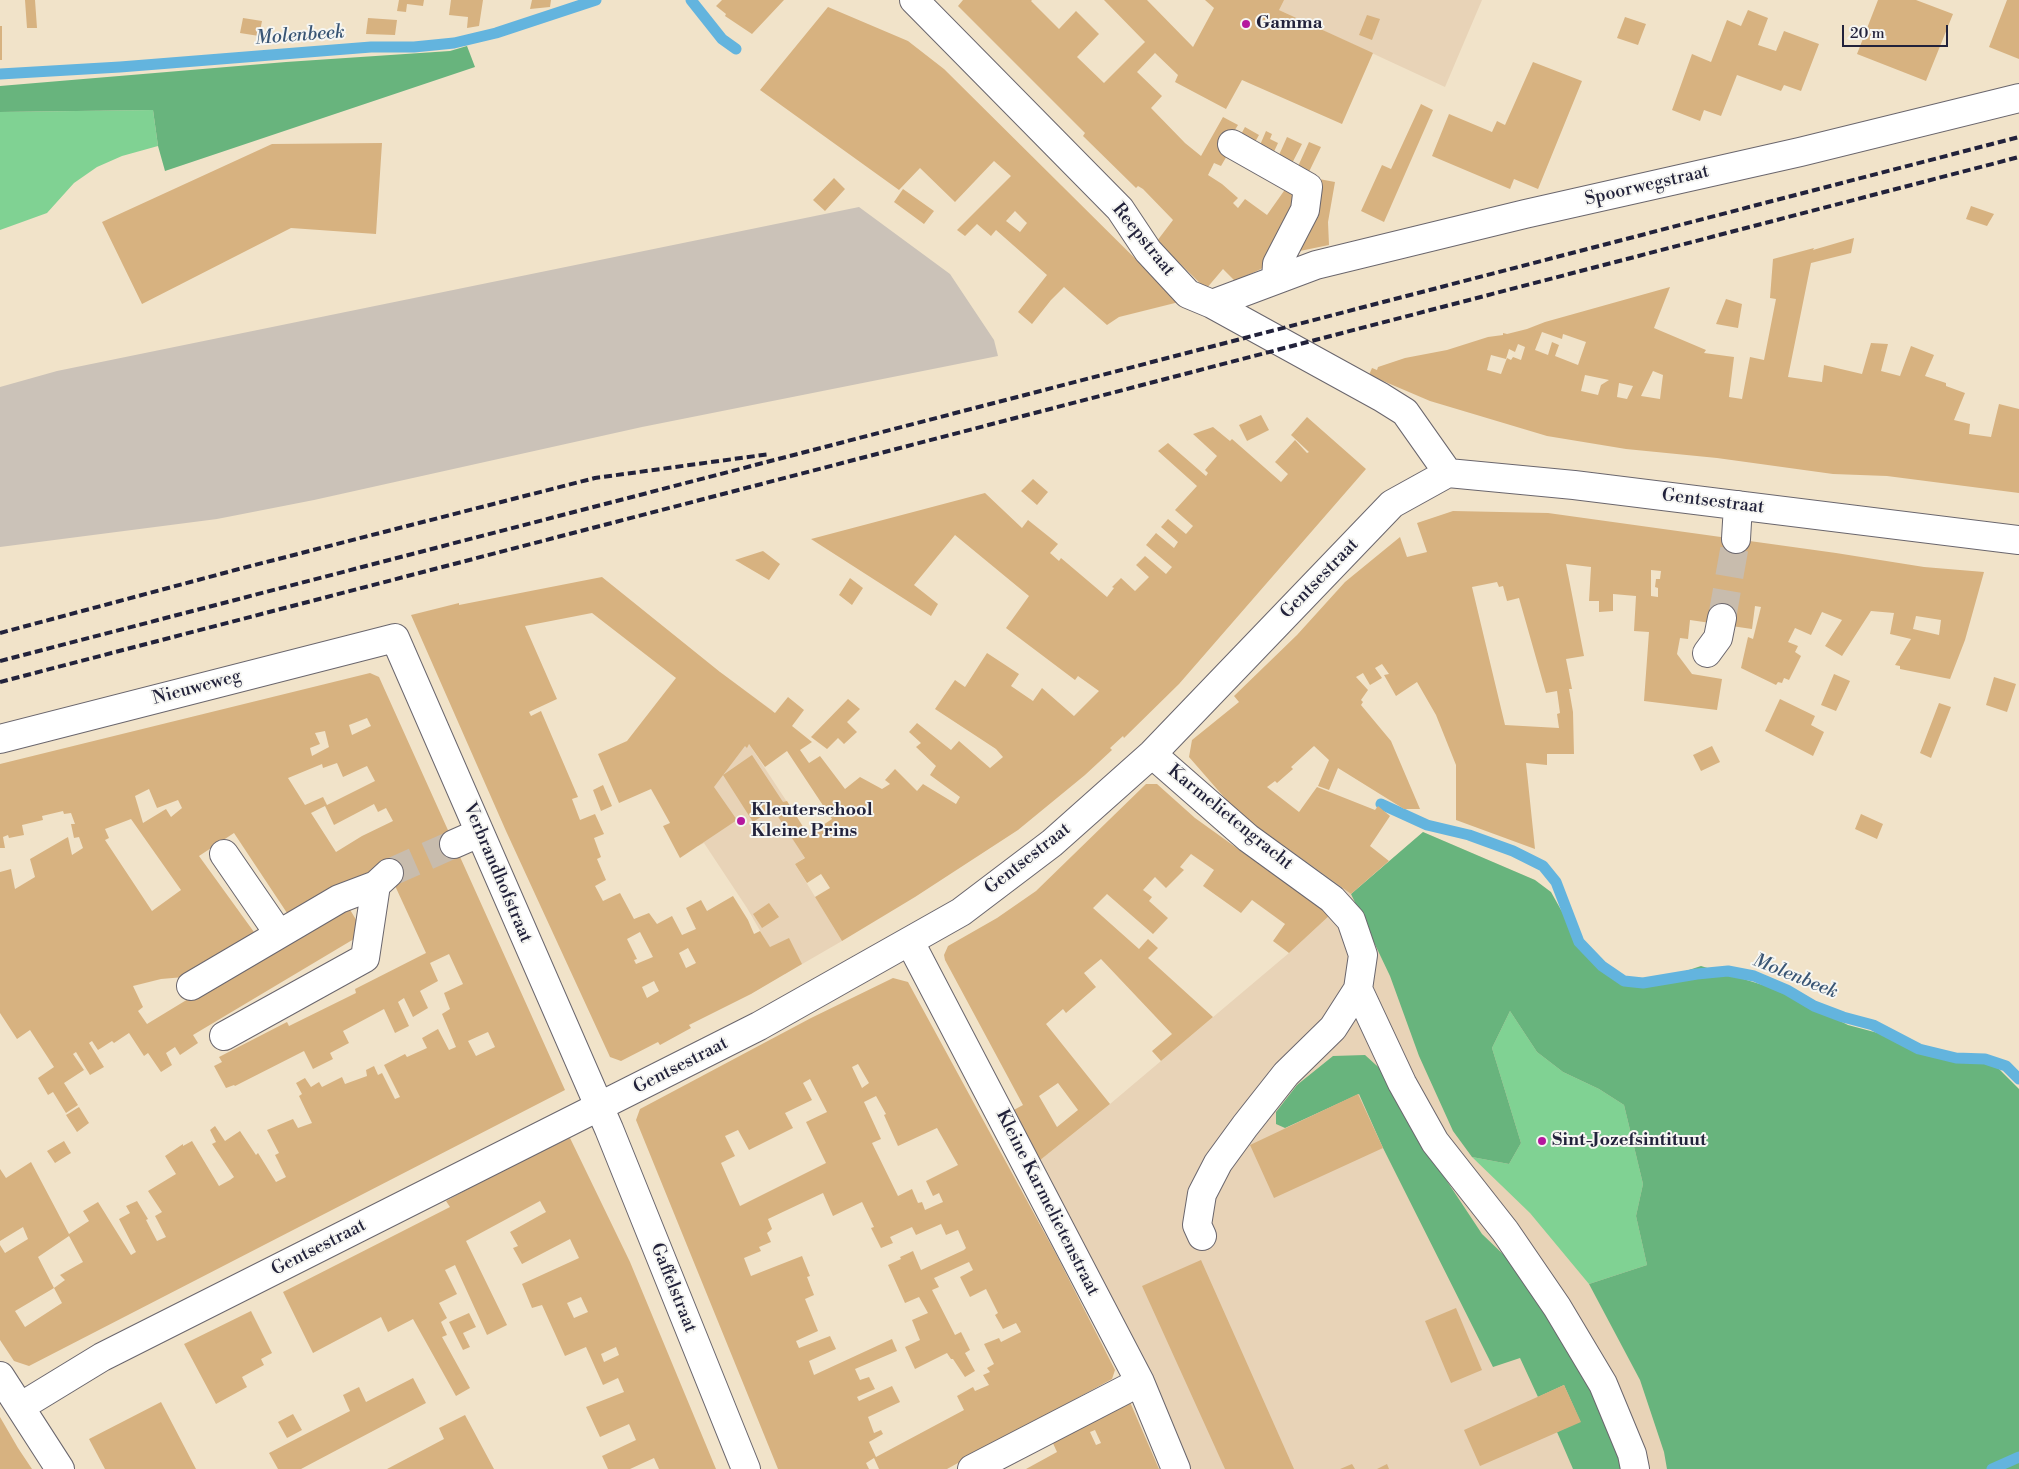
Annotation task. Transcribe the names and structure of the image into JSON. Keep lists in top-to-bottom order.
{
  "streets": {
    "street": [
      "Spoorwegstraat",
      "Reepstraat",
      "Gentsestraat",
      "Nieuweweg",
      "Karmelietengracht",
      "Verbrandhofstraat",
      "Kleine Karmelietenstraat",
      "Gaffelstraat"
    ]
  },
  "crossings": [
    ["Spoorwegstraat", "Reepstraat"],
    ["Reepstraat", "Gentsestraat"],
    ["Gentsestraat", "Karmelietengracht"],
    ["Gentsestraat", "Verbrandhofstraat"],
    ["Gentsestraat", "Kleine Karmelietenstraat"],
    ["Gentsestraat", "Gaffelstraat"],
    ["Nieuweweg", "Verbrandhofstraat"],
    ["Verbrandhofstraat", "Gaffelstraat"]
  ],
  "water": ["Molenbeek"],
  "places": ["Gamma", "Kleuterschool Kleine Prins", "Sint-Jozefsintituut"],
  "scale_bar": "20 m"
}
